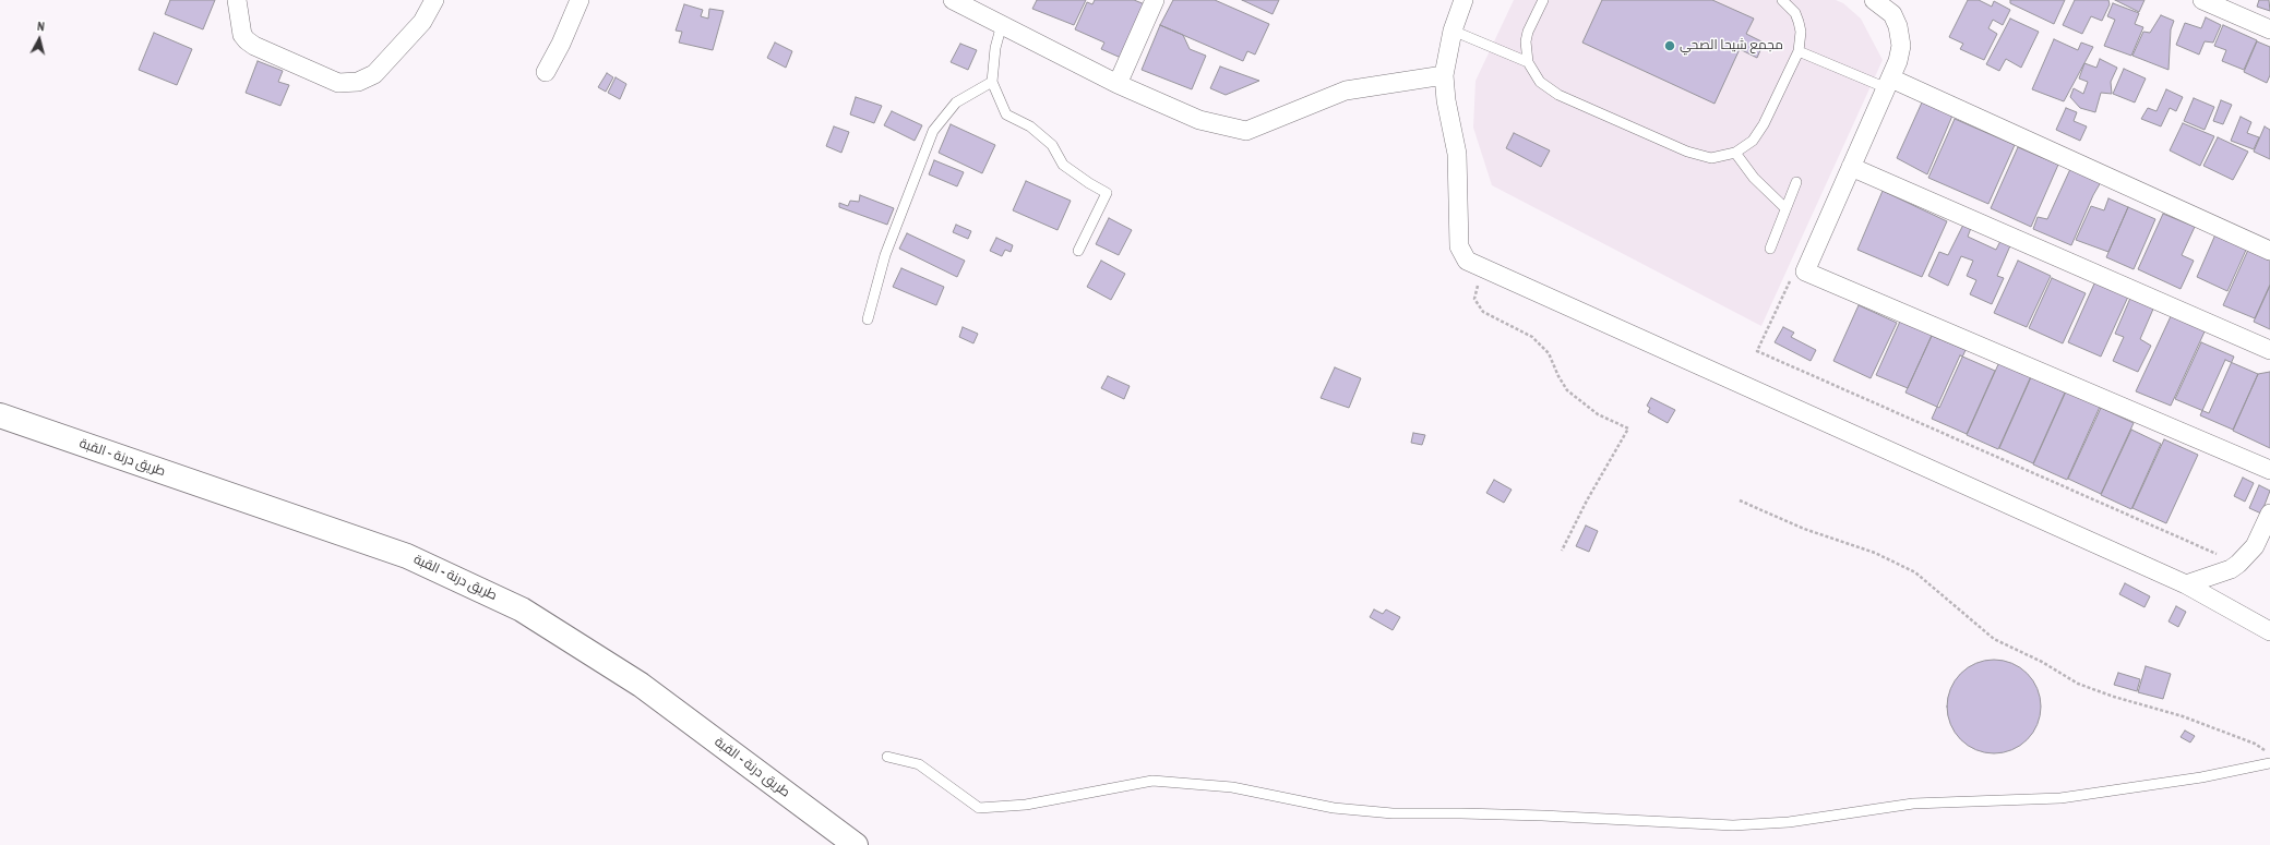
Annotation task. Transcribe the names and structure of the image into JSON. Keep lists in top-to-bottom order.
{
  "streets": {
    "main road": ["طريق درنة - القبة"]
  },
  "places": ["مجمع شيحا الصحي"],
  "north": "top"
}
